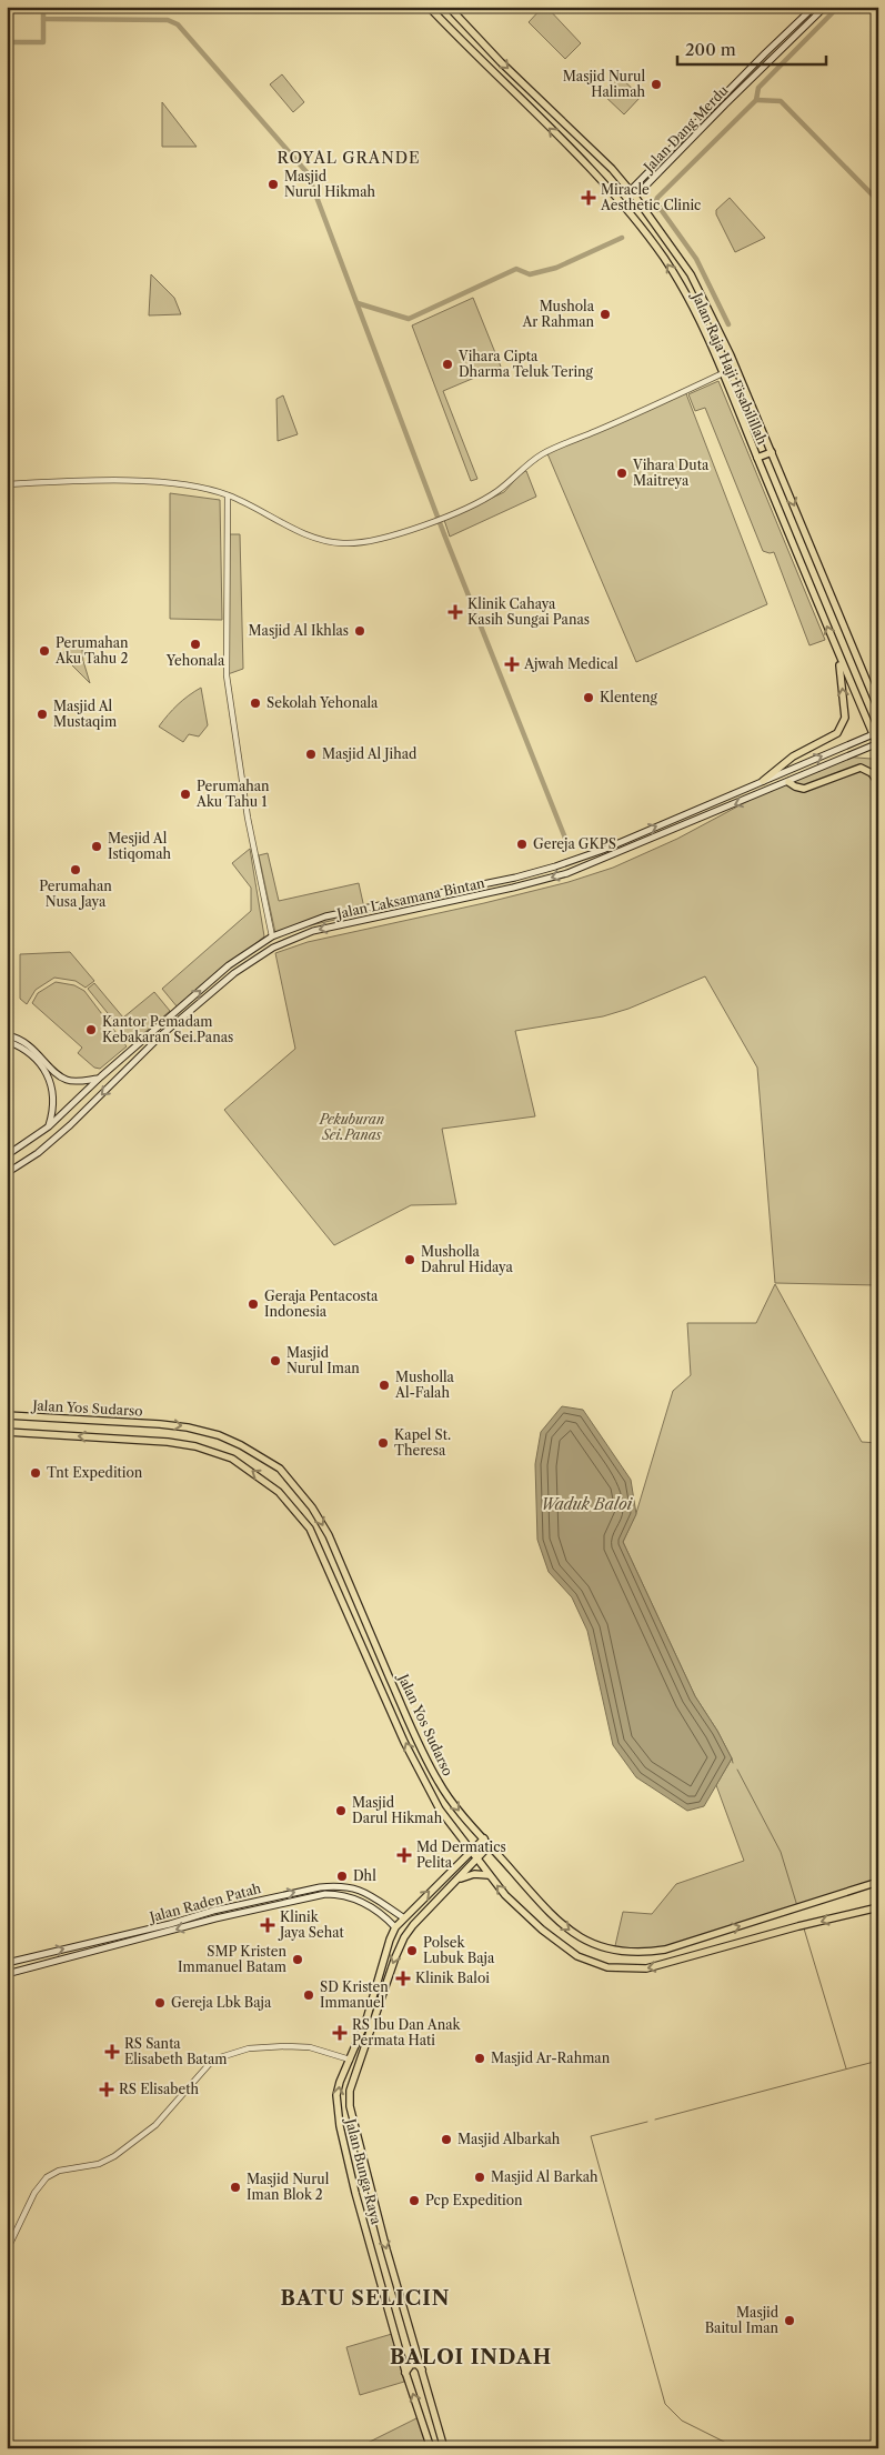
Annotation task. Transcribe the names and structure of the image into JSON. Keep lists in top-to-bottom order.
{
  "streets": {
    "main road": [
      "Jalan Dang Merdu",
      "Jalan Raja Haji Fisabilillah",
      "Jalan Laksamana Bintan",
      "Jalan Yos Sudarso",
      "Jalan Raden Patah",
      "Jalan Bunga Raya"
    ]
  },
  "crossings": [
    ["Jalan Dang Merdu", "Jalan Raja Haji Fisabilillah"],
    ["Jalan Raja Haji Fisabilillah", "Jalan Laksamana Bintan"],
    ["Jalan Yos Sudarso", "Jalan Bunga Raya"],
    ["Jalan Raden Patah", "Jalan Bunga Raya"]
  ],
  "districts": ["ROYAL GRANDE", "BATU SELICIN", "BALOI INDAH"],
  "water": ["Waduk Baloi"],
  "parks": ["Pekuburan Sei.Panas"],
  "places": {
    "other": [
      "Masjid Nurul Halimah",
      "Masjid Nurul Hikmah",
      "Mushola Ar Rahman",
      "Vihara Cipta Dharma Teluk Tering",
      "Vihara Duta Maitreya",
      "Masjid Al Ikhlas",
      "Yehonala",
      "Perumahan Aku Tahu 2",
      "Klenteng",
      "Sekolah Yehonala",
      "Masjid Al Mustaqim",
      "Masjid Al Jihad",
      "Perumahan Aku Tahu 1",
      "Gereja GKPS",
      "Mesjid Al Istiqomah",
      "Perumahan Nusa Jaya",
      "Kantor Pemadam Kebakaran Sei.Panas",
      "Musholla Dahrul Hidaya",
      "Geraja Pentacosta Indonesia",
      "Masjid Nurul Iman",
      "Musholla Al-Falah",
      "Kapel St. Theresa",
      "Tnt Expedition",
      "Masjid Darul Hikmah",
      "Dhl",
      "Polsek Lubuk Baja",
      "SMP Kristen Immanuel Batam",
      "SD Kristen Immanuel",
      "Gereja Lbk Baja",
      "Masjid Ar-Rahman",
      "Masjid Albarkah",
      "Masjid Al Barkah",
      "Masjid Nurul Iman Blok 2",
      "Pcp Expedition",
      "Masjid Baitul Iman"
    ],
    "health": [
      "Miracle Aesthetic Clinic",
      "Klinik Cahaya Kasih Sungai Panas",
      "Ajwah Medical",
      "Md Dermatics Pelita",
      "Klinik Jaya Sehat",
      "Klinik Baloi",
      "RS Ibu Dan Anak Permata Hati",
      "RS Santa Elisabeth Batam",
      "RS Elisabeth"
    ]
  },
  "scale_bar": "200 m"
}
